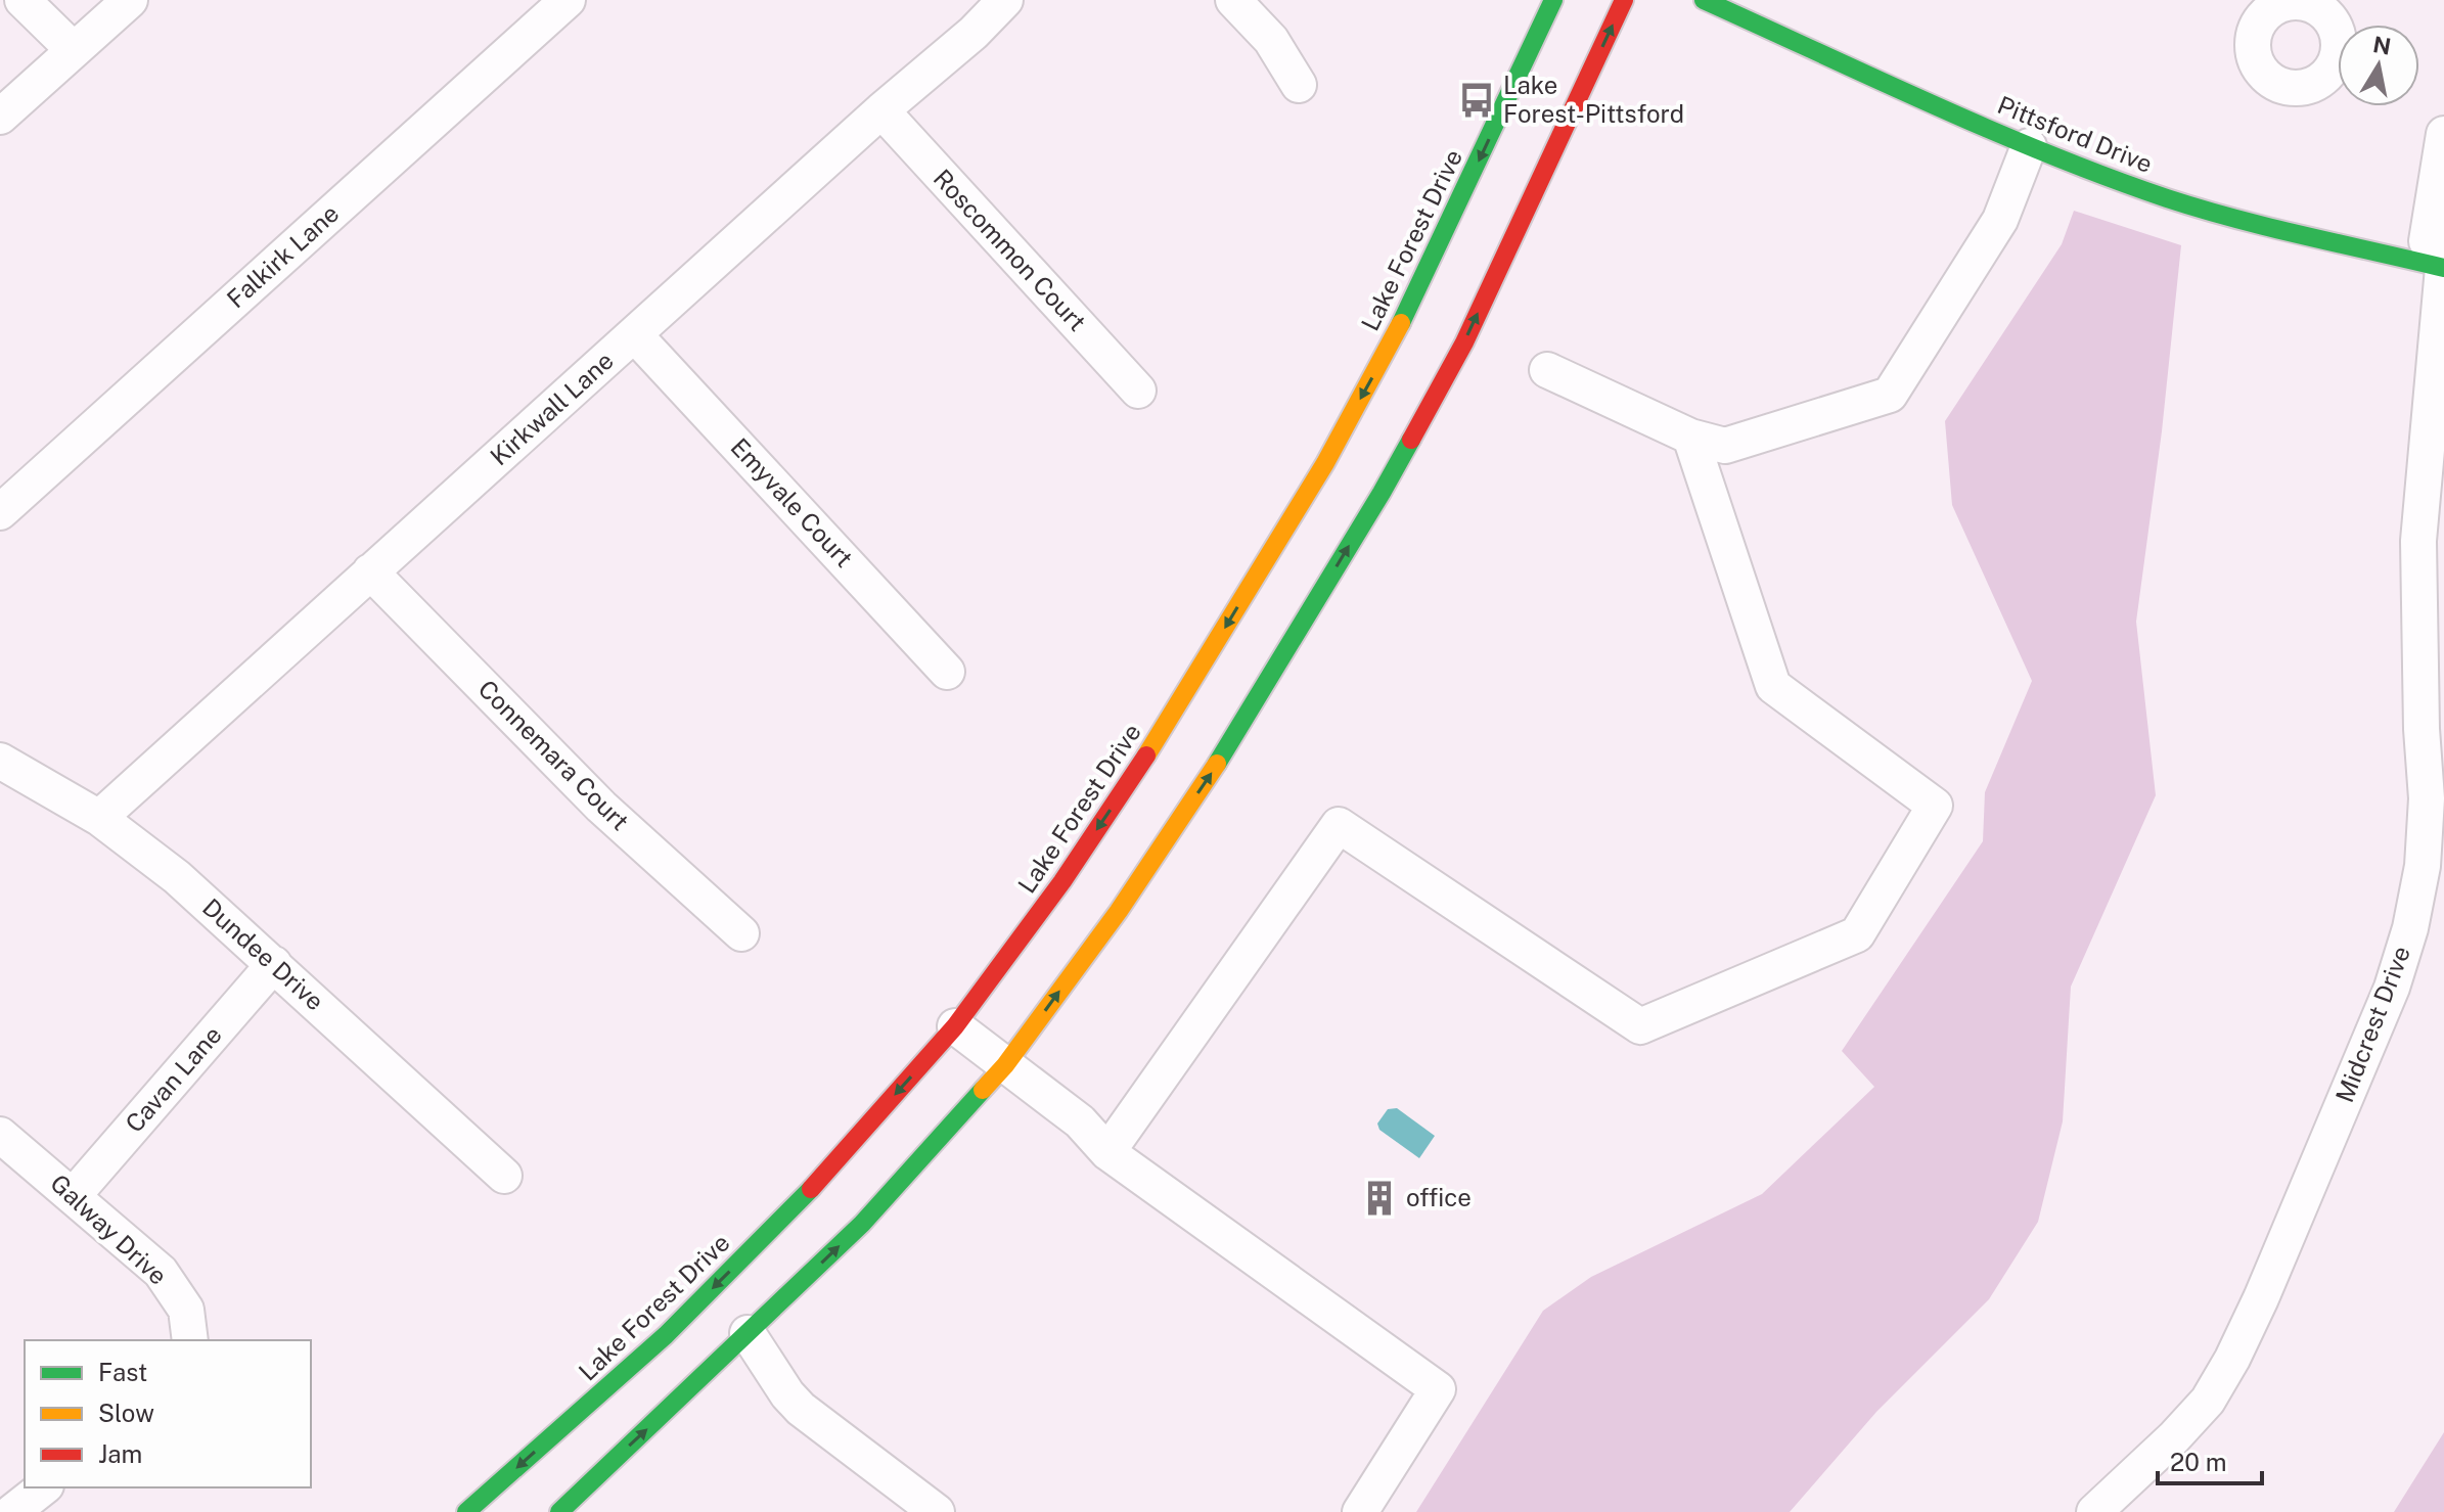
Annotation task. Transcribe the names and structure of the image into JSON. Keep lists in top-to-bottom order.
{
  "streets": {
    "main road": ["Pittsford Drive", "Lake Forest Drive"],
    "street": [
      "Roscommon Court",
      "Falkirk Lane",
      "Kirkwall Lane",
      "Emyvale Court",
      "Connemara Court",
      "Dundee Drive",
      "Midcrest Drive",
      "Cavan Lane",
      "Galway Drive"
    ]
  },
  "crossings": [
    ["Pittsford Drive", "Midcrest Drive"],
    ["Roscommon Court", "Kirkwall Lane"],
    ["Kirkwall Lane", "Emyvale Court"],
    ["Kirkwall Lane", "Connemara Court"],
    ["Kirkwall Lane", "Dundee Drive"],
    ["Dundee Drive", "Cavan Lane"],
    ["Cavan Lane", "Galway Drive"]
  ],
  "places": {
    "bus stop": ["Lake Forest-Pittsford"],
    "building": ["office"]
  },
  "legend": ["Fast", "Slow", "Jam"],
  "scale_bar": "20 m",
  "north": "top"
}
